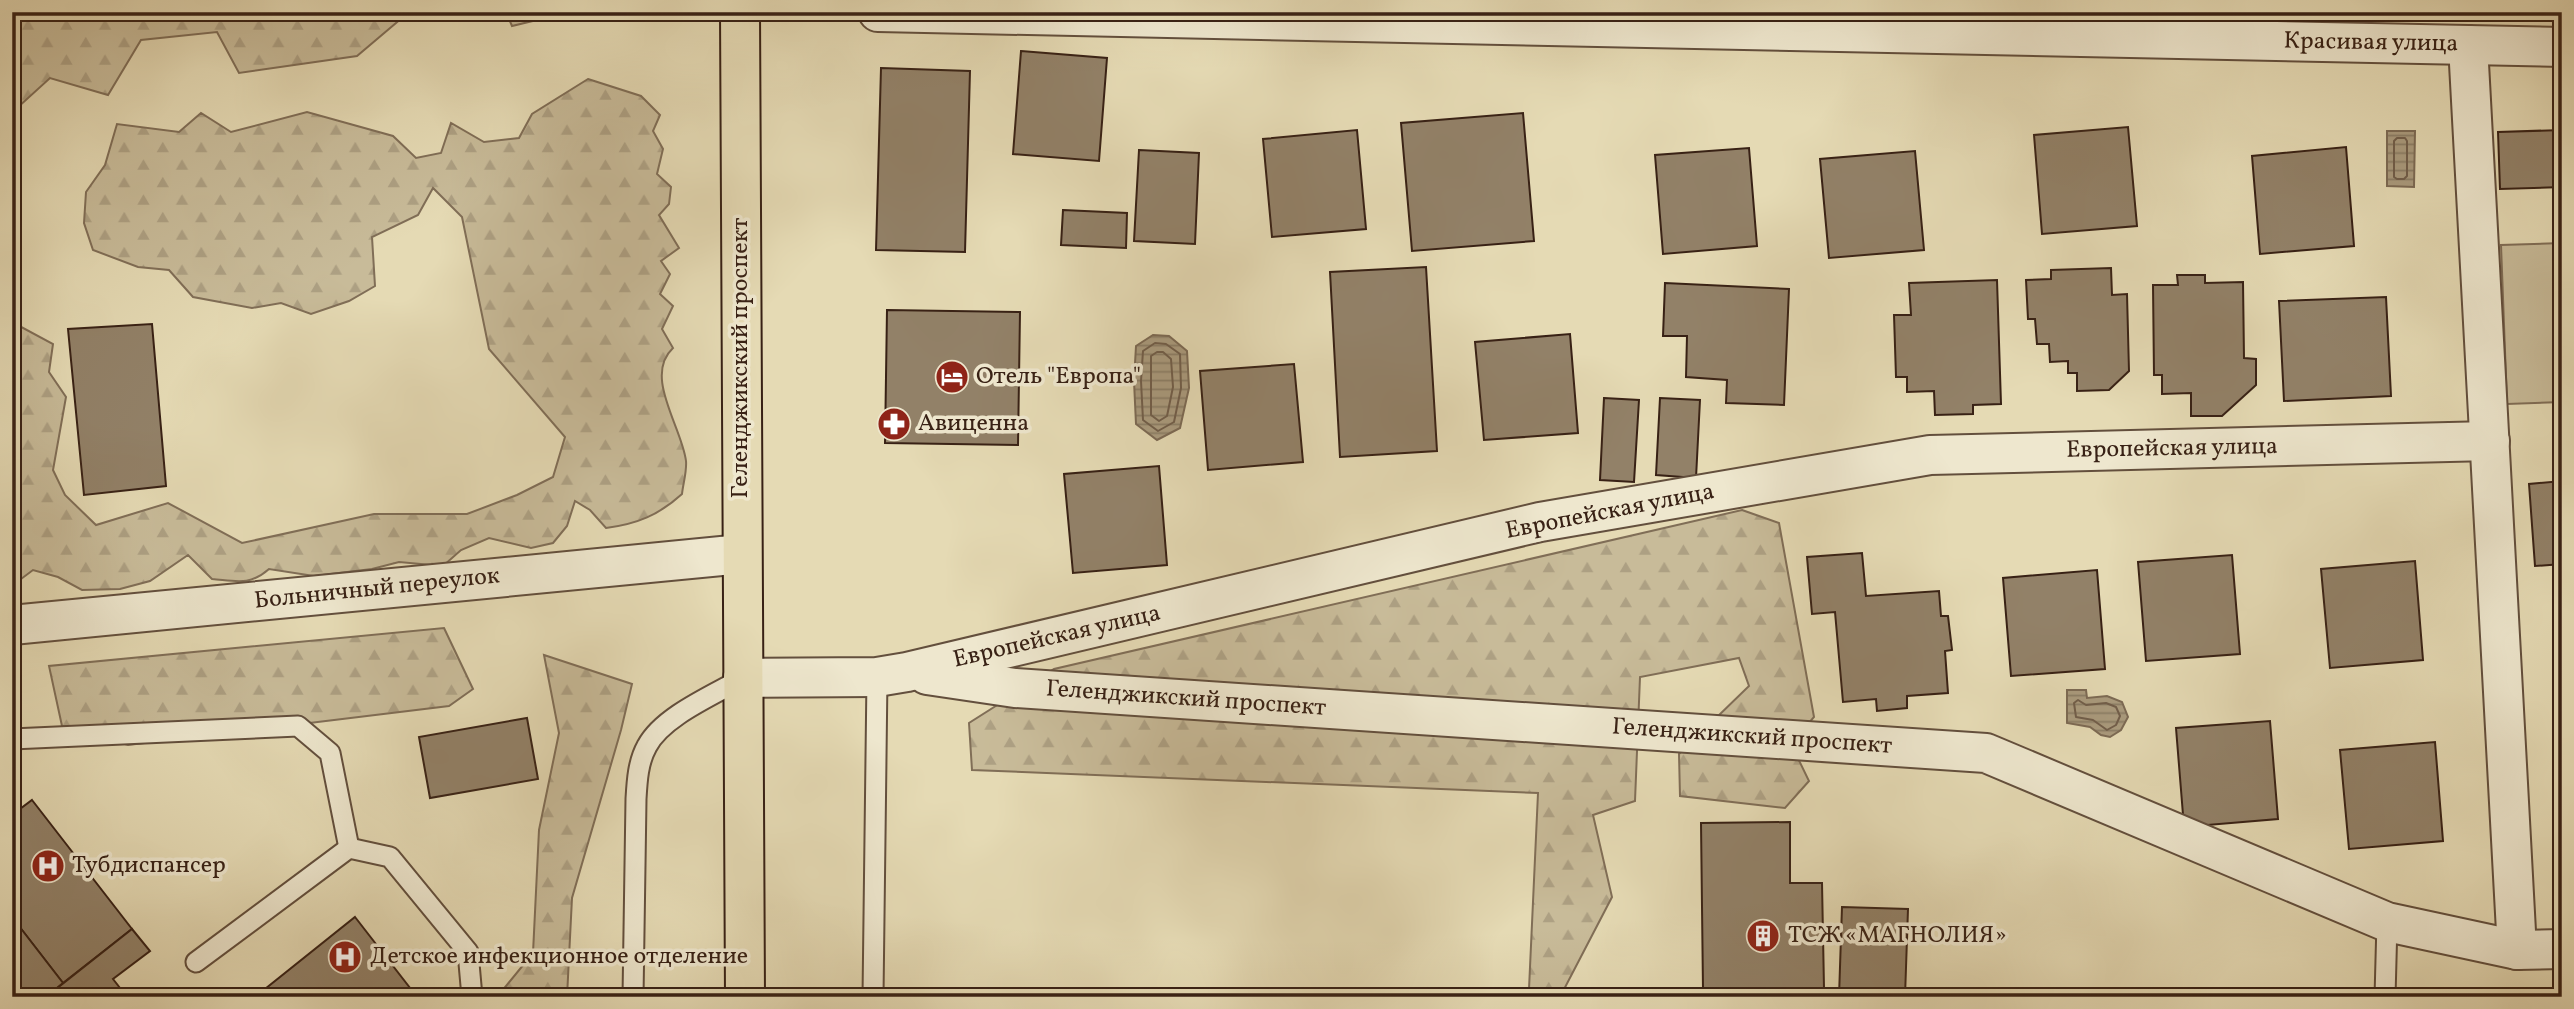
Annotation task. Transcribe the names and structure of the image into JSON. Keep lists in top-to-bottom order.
{
  "streets": {
    "main road": ["Геленджикский проспект"],
    "street": ["Красивая улица", "Европейская улица", "Больничный переулок"]
  },
  "crossings": [
    ["Геленджикский проспект", "Европейская улица"],
    ["Геленджикский проспект", "Больничный переулок"]
  ],
  "places": {
    "hotel": ["Отель \"Европа\""],
    "pharmacy": ["Авиценна"],
    "hospital": ["Тубдиспансер", "Детское инфекционное отделение"],
    "building": ["ТСЖ «МАГНОЛИЯ»"]
  }
}
